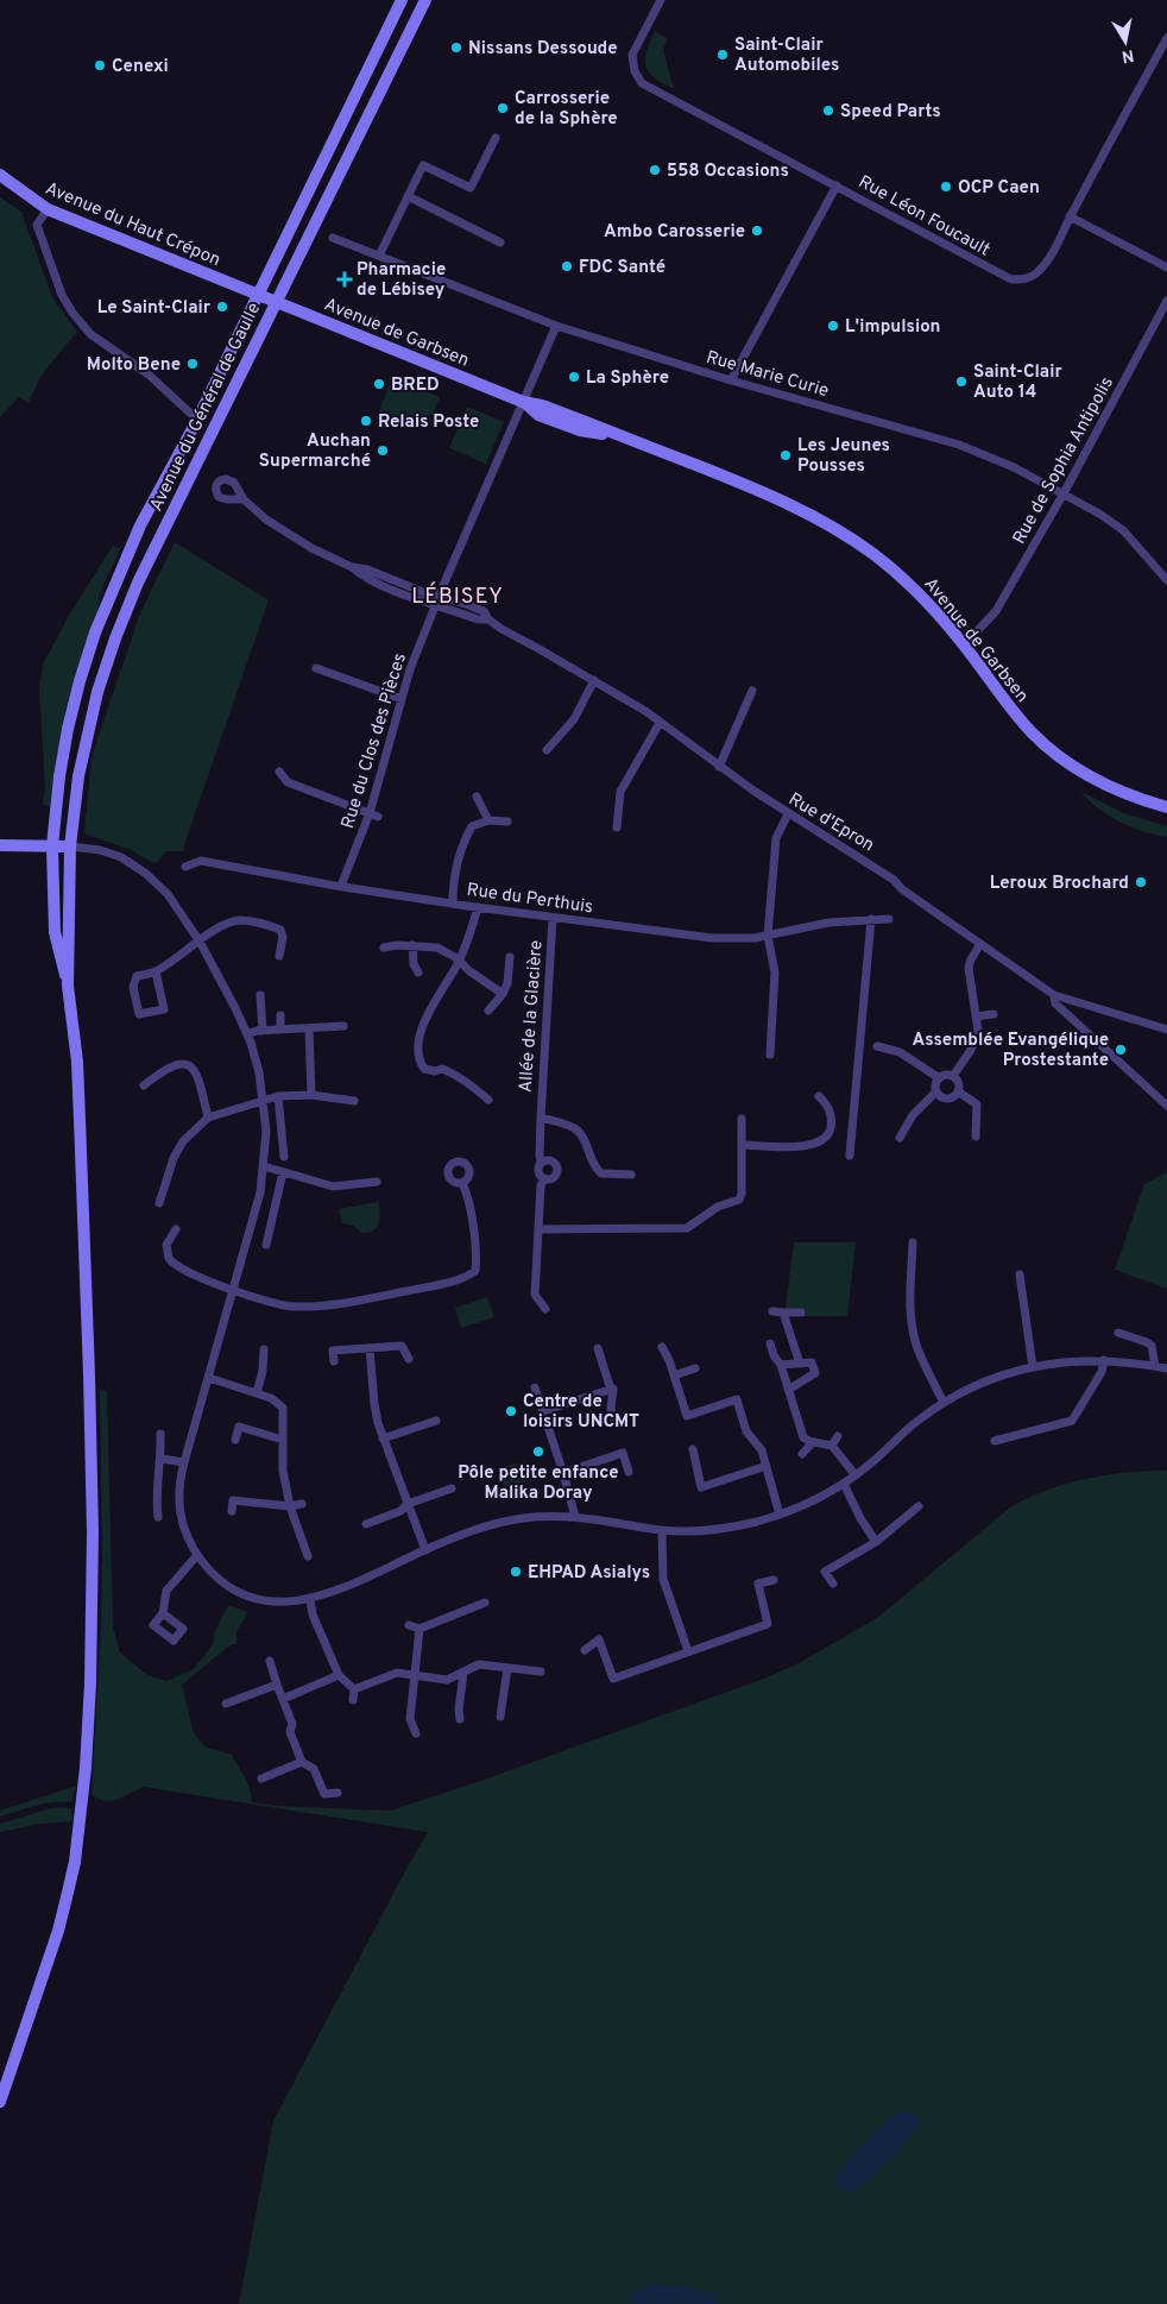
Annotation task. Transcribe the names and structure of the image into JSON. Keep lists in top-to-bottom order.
{
  "streets": {
    "main road": ["Avenue du Haut Crépon", "Avenue de Garbsen", "Avenue du Général de Gaulle"],
    "street": [
      "Rue Léon Foucault",
      "Rue Marie Curie",
      "Rue de Sophia Antipolis",
      "Rue du Clos des Pièces",
      "Rue d'Epron",
      "Rue du Perthuis",
      "Allée de la Glacière"
    ]
  },
  "crossings": [
    ["Avenue du Haut Crépon", "Avenue de Garbsen"],
    ["Avenue du Haut Crépon", "Avenue du Général de Gaulle"],
    ["Avenue de Garbsen", "Avenue du Général de Gaulle"],
    ["Avenue de Garbsen", "Rue de Sophia Antipolis"],
    ["Avenue de Garbsen", "Rue du Clos des Pièces"],
    ["Rue Marie Curie", "Rue de Sophia Antipolis"],
    ["Rue Marie Curie", "Rue du Clos des Pièces"],
    ["Rue du Clos des Pièces", "Rue d'Epron"],
    ["Rue du Clos des Pièces", "Rue du Perthuis"],
    ["Rue du Perthuis", "Allée de la Glacière"]
  ],
  "districts": ["LÉBISEY"],
  "places": {
    "other": [
      "Nissans Dessoude",
      "Saint-Clair Automobiles",
      "Cenexi",
      "Carrosserie de la Sphère",
      "Speed Parts",
      "558 Occasions",
      "OCP Caen",
      "Ambo Carosserie",
      "FDC Santé",
      "Le Saint-Clair",
      "L'impulsion",
      "Molto Bene",
      "La Sphère",
      "Saint-Clair Auto 14",
      "BRED",
      "Relais Poste",
      "Auchan Supermarché",
      "Les Jeunes Pousses",
      "Leroux Brochard",
      "Assemblée Evangélique Prostestante",
      "Centre de loisirs UNCMT",
      "Pôle petite enfance Malika Doray",
      "EHPAD Asialys"
    ],
    "health": ["Pharmacie de Lébisey"]
  },
  "north": "bottom"
}
